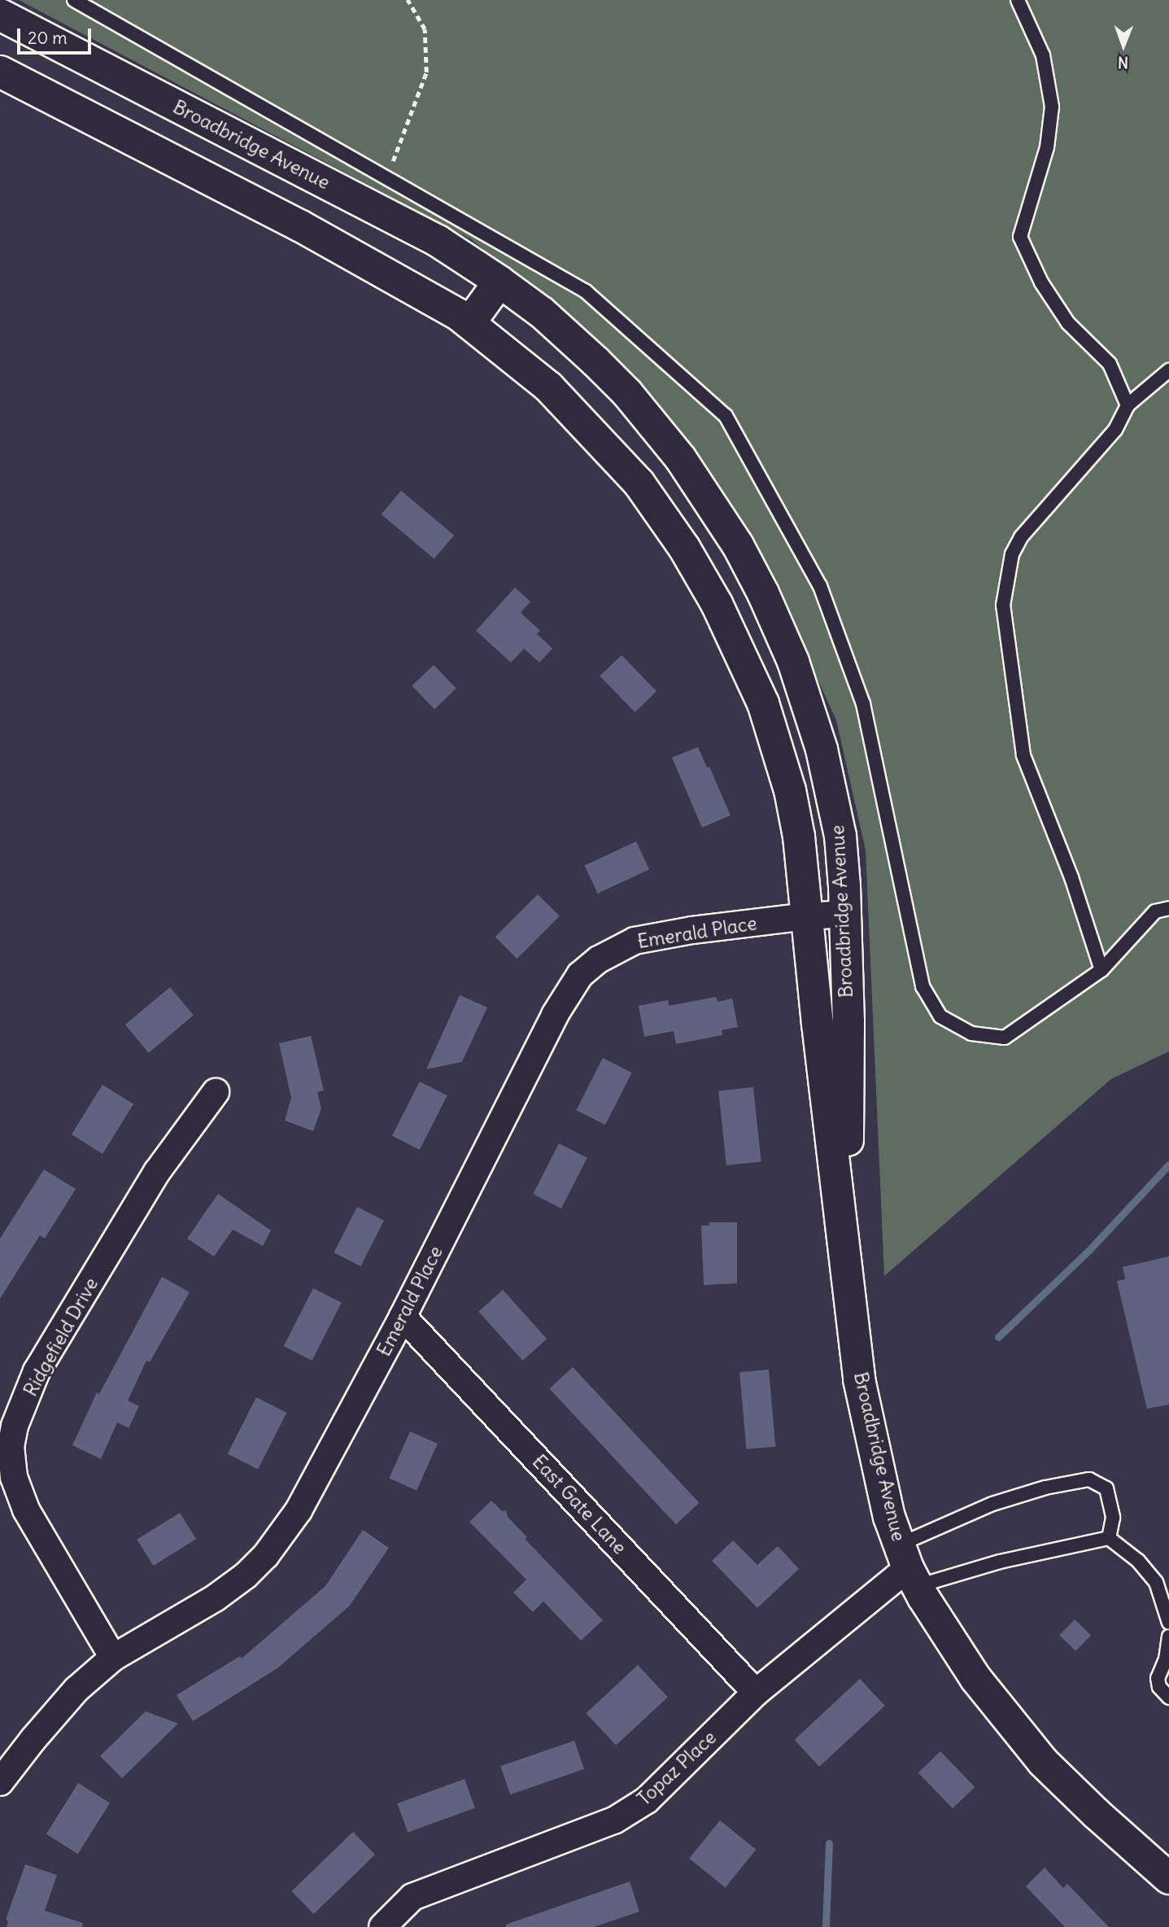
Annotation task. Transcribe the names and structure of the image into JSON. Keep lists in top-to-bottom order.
{
  "streets": {
    "main road": ["Broadbridge Avenue"],
    "street": [
      "Emerald Place",
      "Ridgefield Drive",
      "East Gate Lane",
      "Topaz Place"
    ]
  },
  "crossings": [
    ["Broadbridge Avenue", "Emerald Place"],
    ["Broadbridge Avenue", "Topaz Place"],
    ["Emerald Place", "Ridgefield Drive"],
    ["Emerald Place", "East Gate Lane"],
    ["East Gate Lane", "Topaz Place"]
  ],
  "scale_bar": "20 m",
  "north": "bottom"
}
